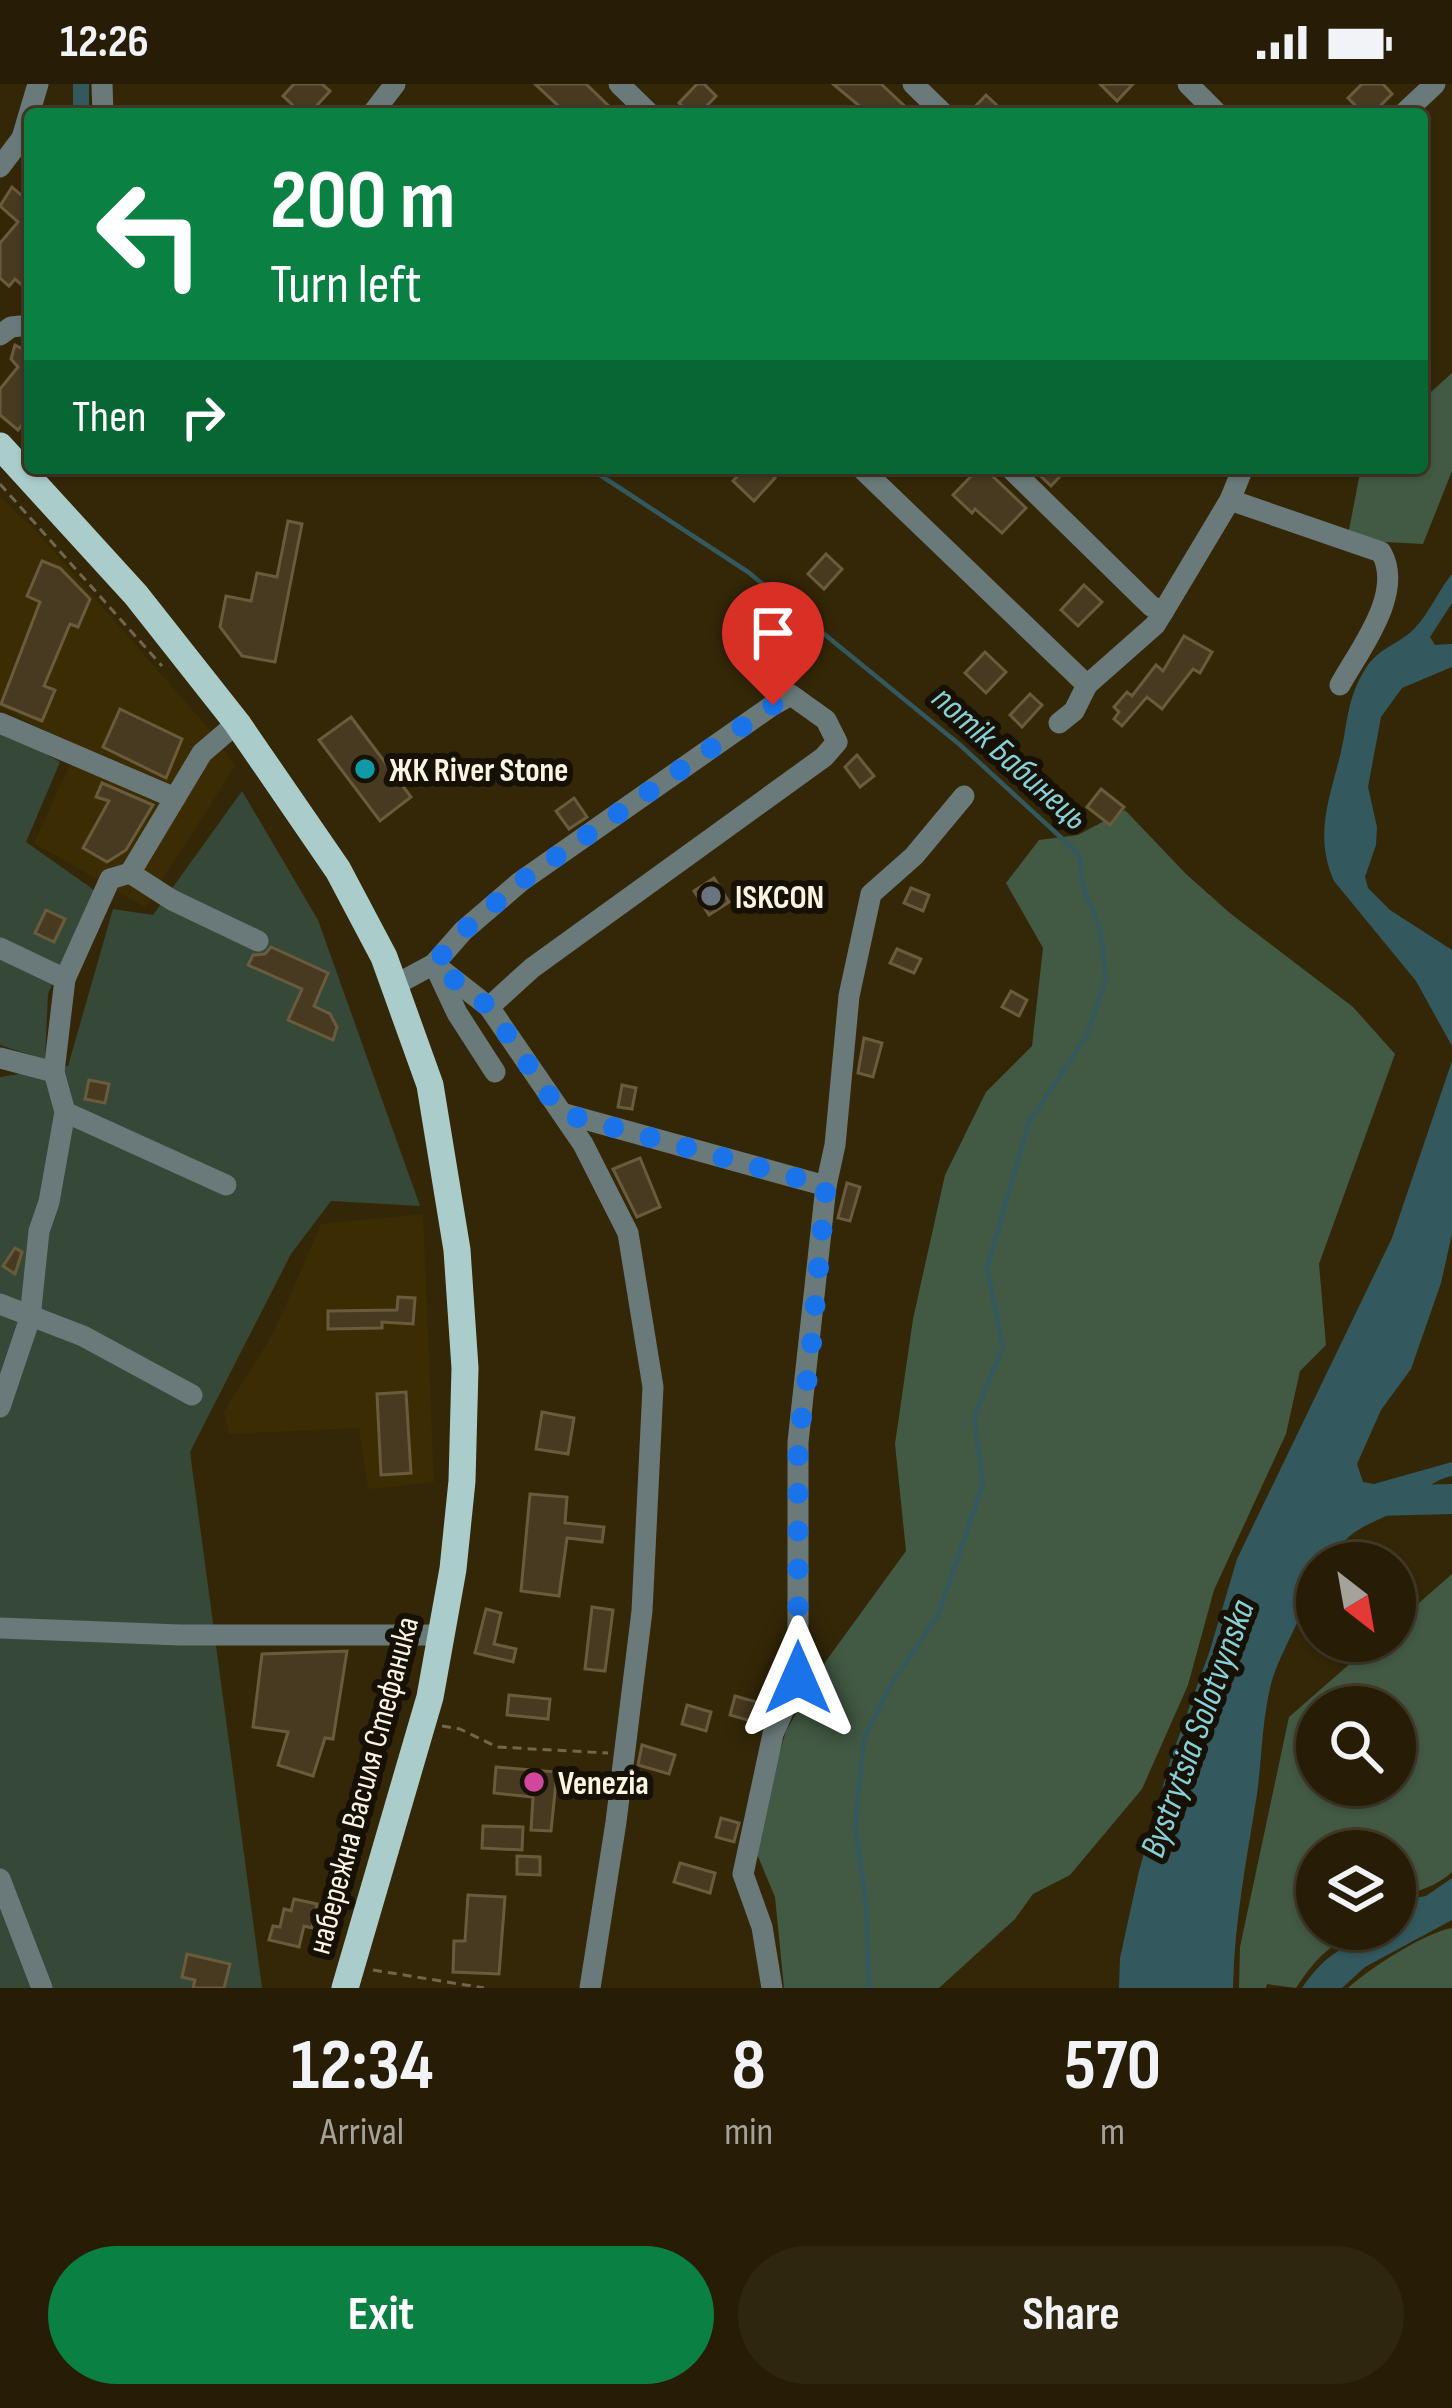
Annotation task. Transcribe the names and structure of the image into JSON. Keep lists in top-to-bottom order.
{
  "streets": {
    "main road": ["набережна Василя Стефаника"]
  },
  "water": ["потік Бабинець", "Bystrytsia Solotvynska"],
  "places": ["ЖК River Stone", "ISKCON", "Venezia"],
  "north": "bottom right",
  "page": {
    "status": "12:26",
    "turn": ["200 m", "Turn left"],
    "then": "Then",
    "eta": [
      "12:34",
      "Arrival",
      "8",
      "min",
      "570",
      "m"
    ],
    "buttons": ["Exit", "Share"]
  }
}
